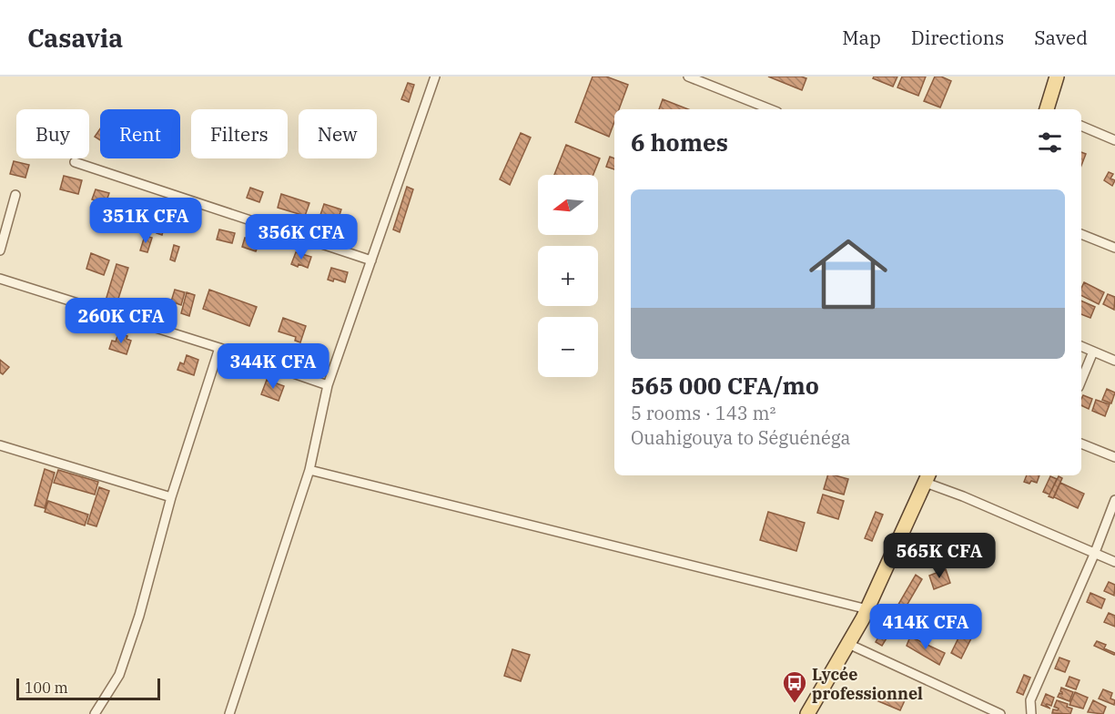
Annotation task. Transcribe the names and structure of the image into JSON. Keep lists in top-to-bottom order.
{
  "places": {
    "bus stop": ["Lycée professionnel"]
  },
  "scale_bar": "100 m",
  "north": "left",
  "page": {
    "header": "Casavia",
    "nav": ["Map", "Directions", "Saved"],
    "chip": [
      "Buy",
      "Rent",
      "Filters",
      "New"
    ],
    "heading": "6 homes",
    "map_buttons": ["+", "−"],
    "list": [
      {
        "name": "565 000 CFA/mo",
        "note": "5 rooms · 143 m² · Ouahigouya to Séguénéga"
      }
    ],
    "price": [
      "351K CFA",
      "356K CFA",
      "260K CFA",
      "344K CFA",
      "565K CFA",
      "414K CFA"
    ],
    "scale": "100 m"
  }
}
